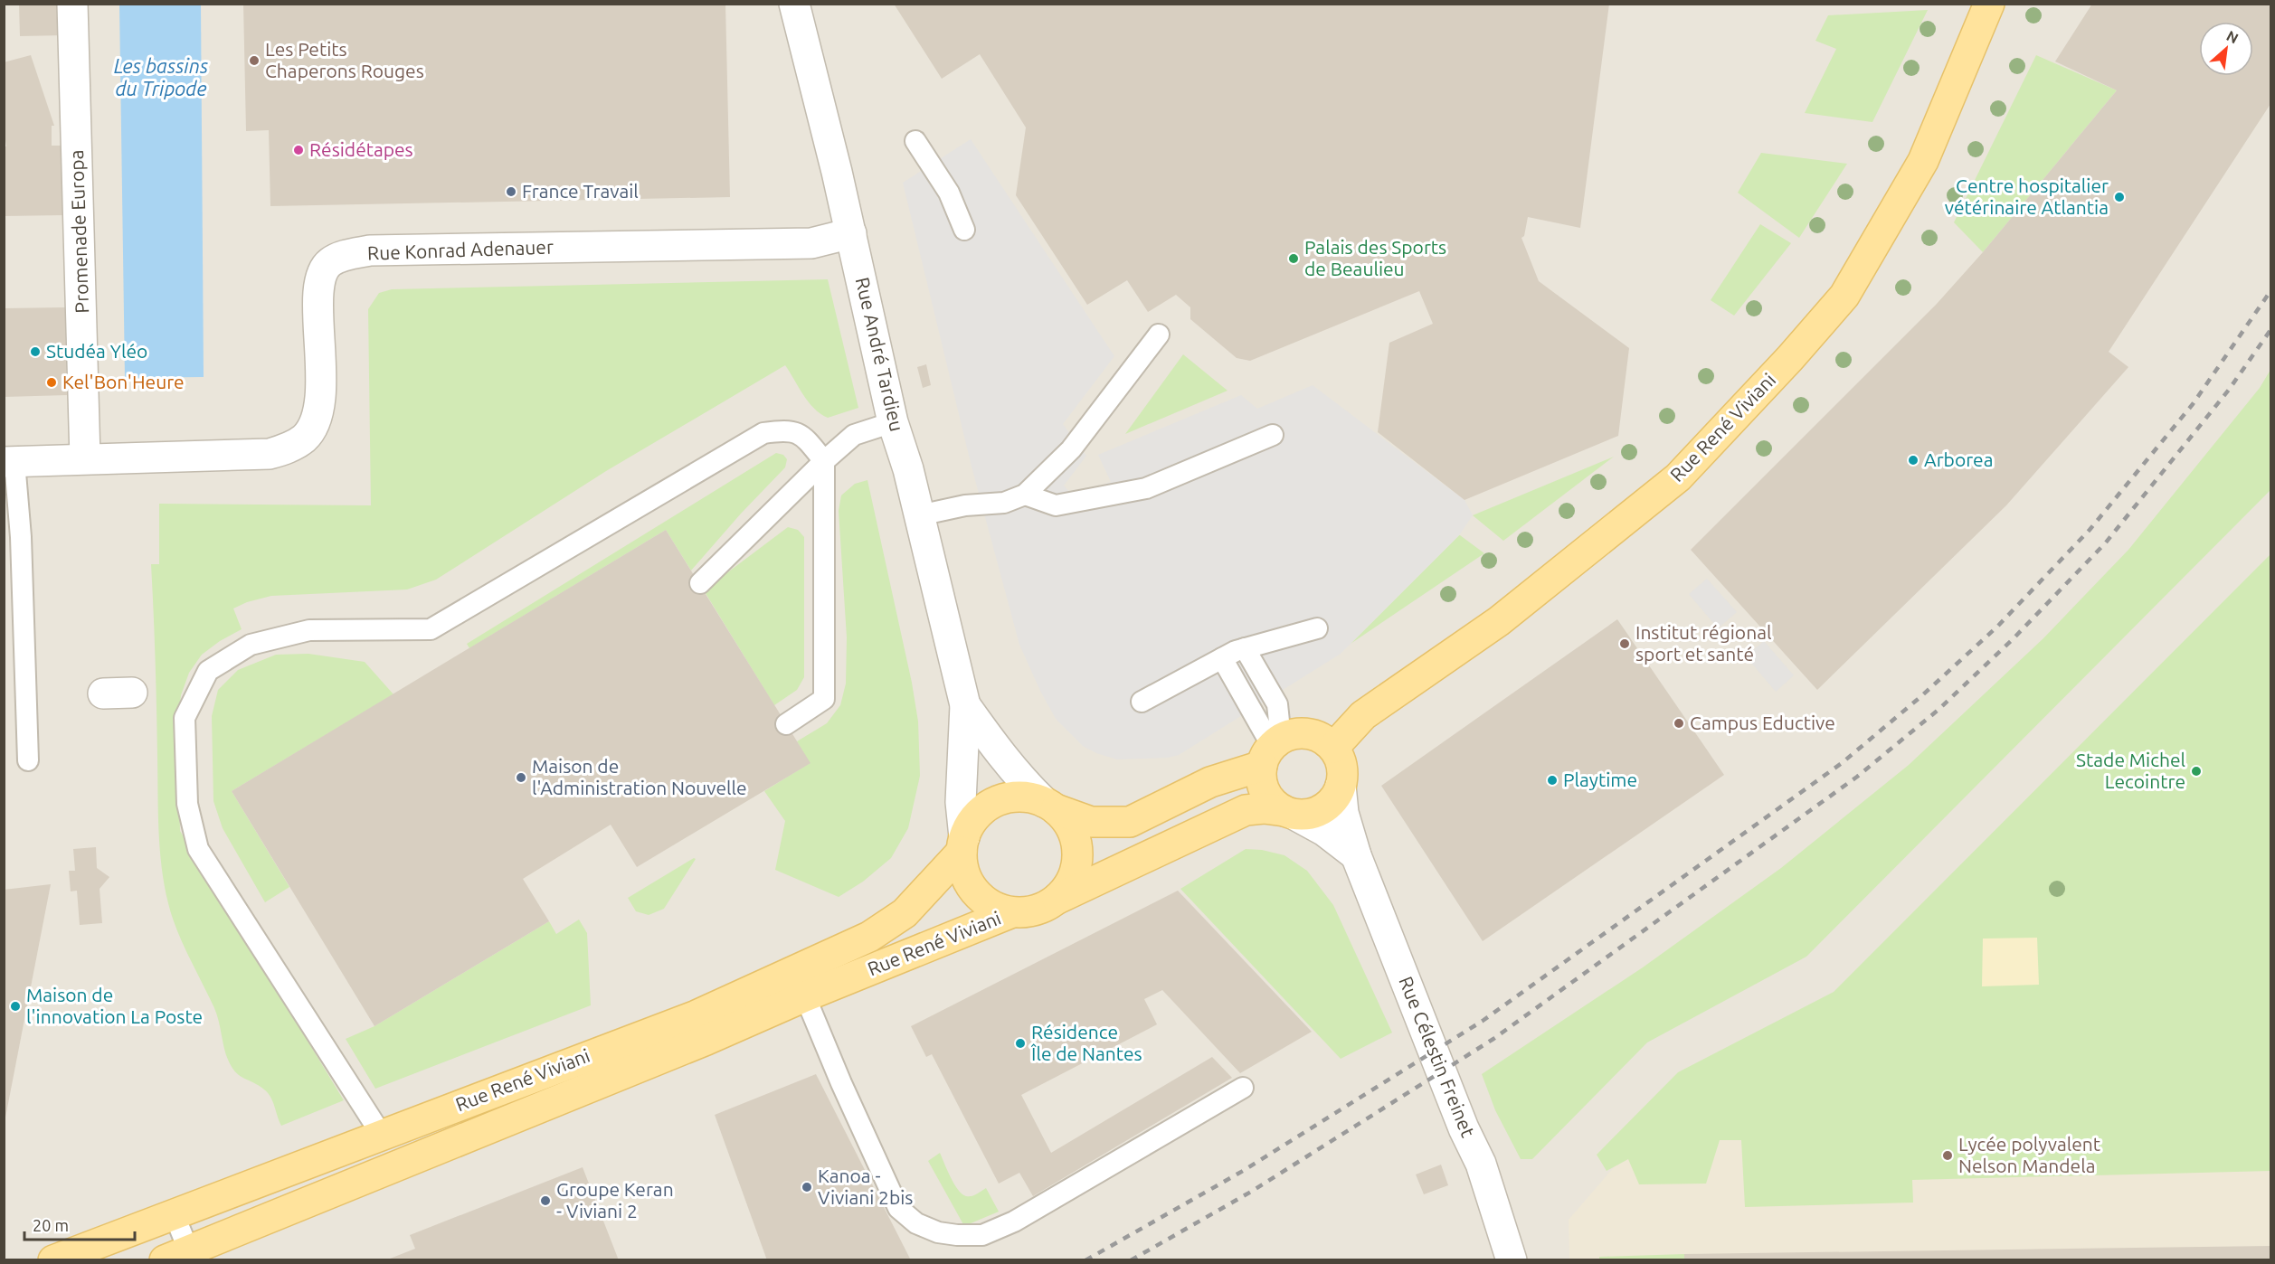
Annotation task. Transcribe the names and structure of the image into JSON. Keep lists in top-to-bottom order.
{
  "streets": {
    "main road": ["Rue René Viviani"],
    "street": [
      "Promenade Europa",
      "Rue Konrad Adenauer",
      "Rue André Tardieu",
      "Rue Célestin Freinet"
    ]
  },
  "crossings": [
    ["Promenade Europa", "Rue Konrad Adenauer"],
    ["Rue Konrad Adenauer", "Rue André Tardieu"],
    ["Rue André Tardieu", "Rue René Viviani"],
    ["Rue René Viviani", "Rue Célestin Freinet"]
  ],
  "water": ["Les bassins du Tripode"],
  "places": [
    "Les Petits Chaperons Rouges",
    "Résidétapes",
    "France Travail",
    "Centre hospitalier vétérinaire Atlantia",
    "Palais des Sports de Beaulieu",
    "Studéa Yléo",
    "Kel'Bon'Heure",
    "Arborea",
    "Institut régional sport et santé",
    "Campus Eductive",
    "Stade Michel Lecointre",
    "Maison de l'Administration Nouvelle",
    "Playtime",
    "Maison de l'innovation La Poste",
    "Résidence Île de Nantes",
    "Lycée polyvalent Nelson Mandela",
    "Kanoa - Viviani 2bis",
    "Groupe Keran - Viviani 2"
  ],
  "scale_bar": "20 m",
  "north": "top right"
}
